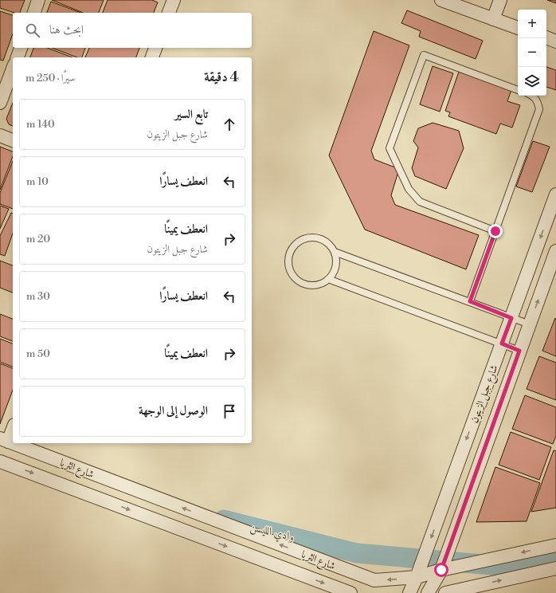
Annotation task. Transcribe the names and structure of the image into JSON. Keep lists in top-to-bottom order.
{
  "streets": {
    "street": ["شارع جبل الزيتون", "شارع الثريا"]
  },
  "crossings": [
    ["شارع جبل الزيتون", "شارع الثريا"]
  ],
  "water": ["وادي الليسن"],
  "page": {
    "map_buttons": ["+", "−"],
    "search": "ابحث هنا",
    "heading": ["4 دقيقة", "سيرًا · 250 m"],
    "list": [
      ["تابع السير", "شارع جبل الزيتون", "140 m"],
      ["انعطف يسارًا", "10 m"],
      ["انعطف يمينًا", "شارع جبل الزيتون", "20 m"],
      ["انعطف يسارًا", "30 m"],
      ["انعطف يمينًا", "50 m"],
      "الوصول إلى الوجهة"
    ]
  }
}
